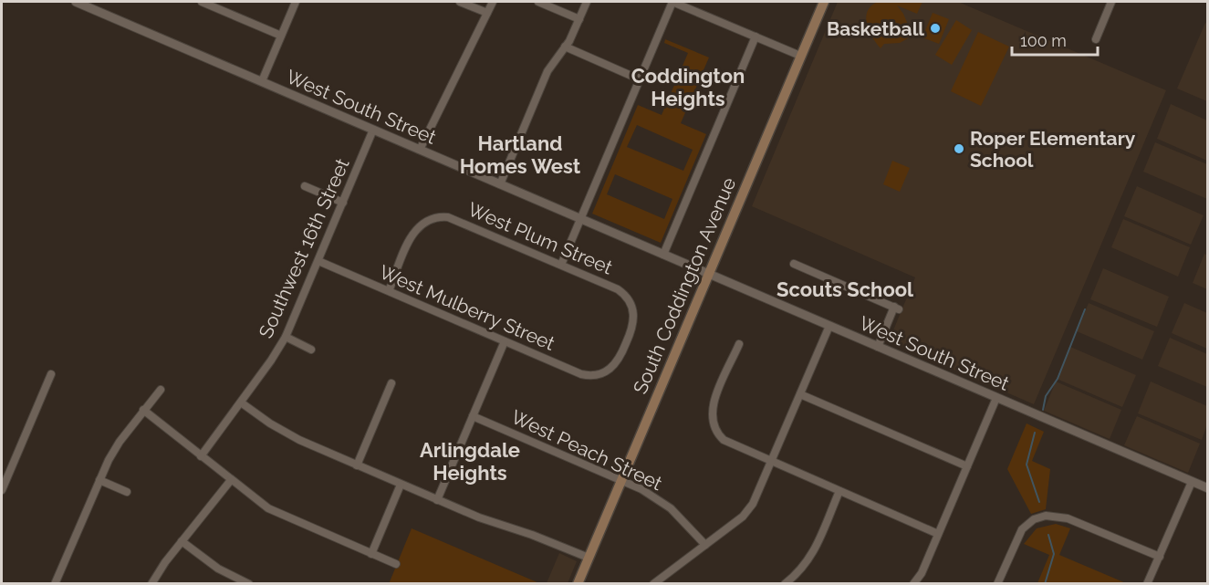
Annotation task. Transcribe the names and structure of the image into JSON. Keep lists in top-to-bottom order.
{
  "streets": {
    "main road": ["South Coddington Avenue"],
    "street": [
      "West South Street",
      "West Plum Street",
      "Southwest 16th Street",
      "West Mulberry Street",
      "West Peach Street"
    ]
  },
  "crossings": [
    ["West South Street", "Southwest 16th Street"],
    ["West South Street", "South Coddington Avenue"],
    ["West Plum Street", "West Mulberry Street"],
    ["Southwest 16th Street", "West Mulberry Street"],
    ["South Coddington Avenue", "West Peach Street"]
  ],
  "districts": [
    "Coddington Heights",
    "Hartland Homes West",
    "Scouts School",
    "Arlingdale Heights"
  ],
  "places": ["Basketball", "Roper Elementary School"],
  "scale_bar": "100 m"
}
